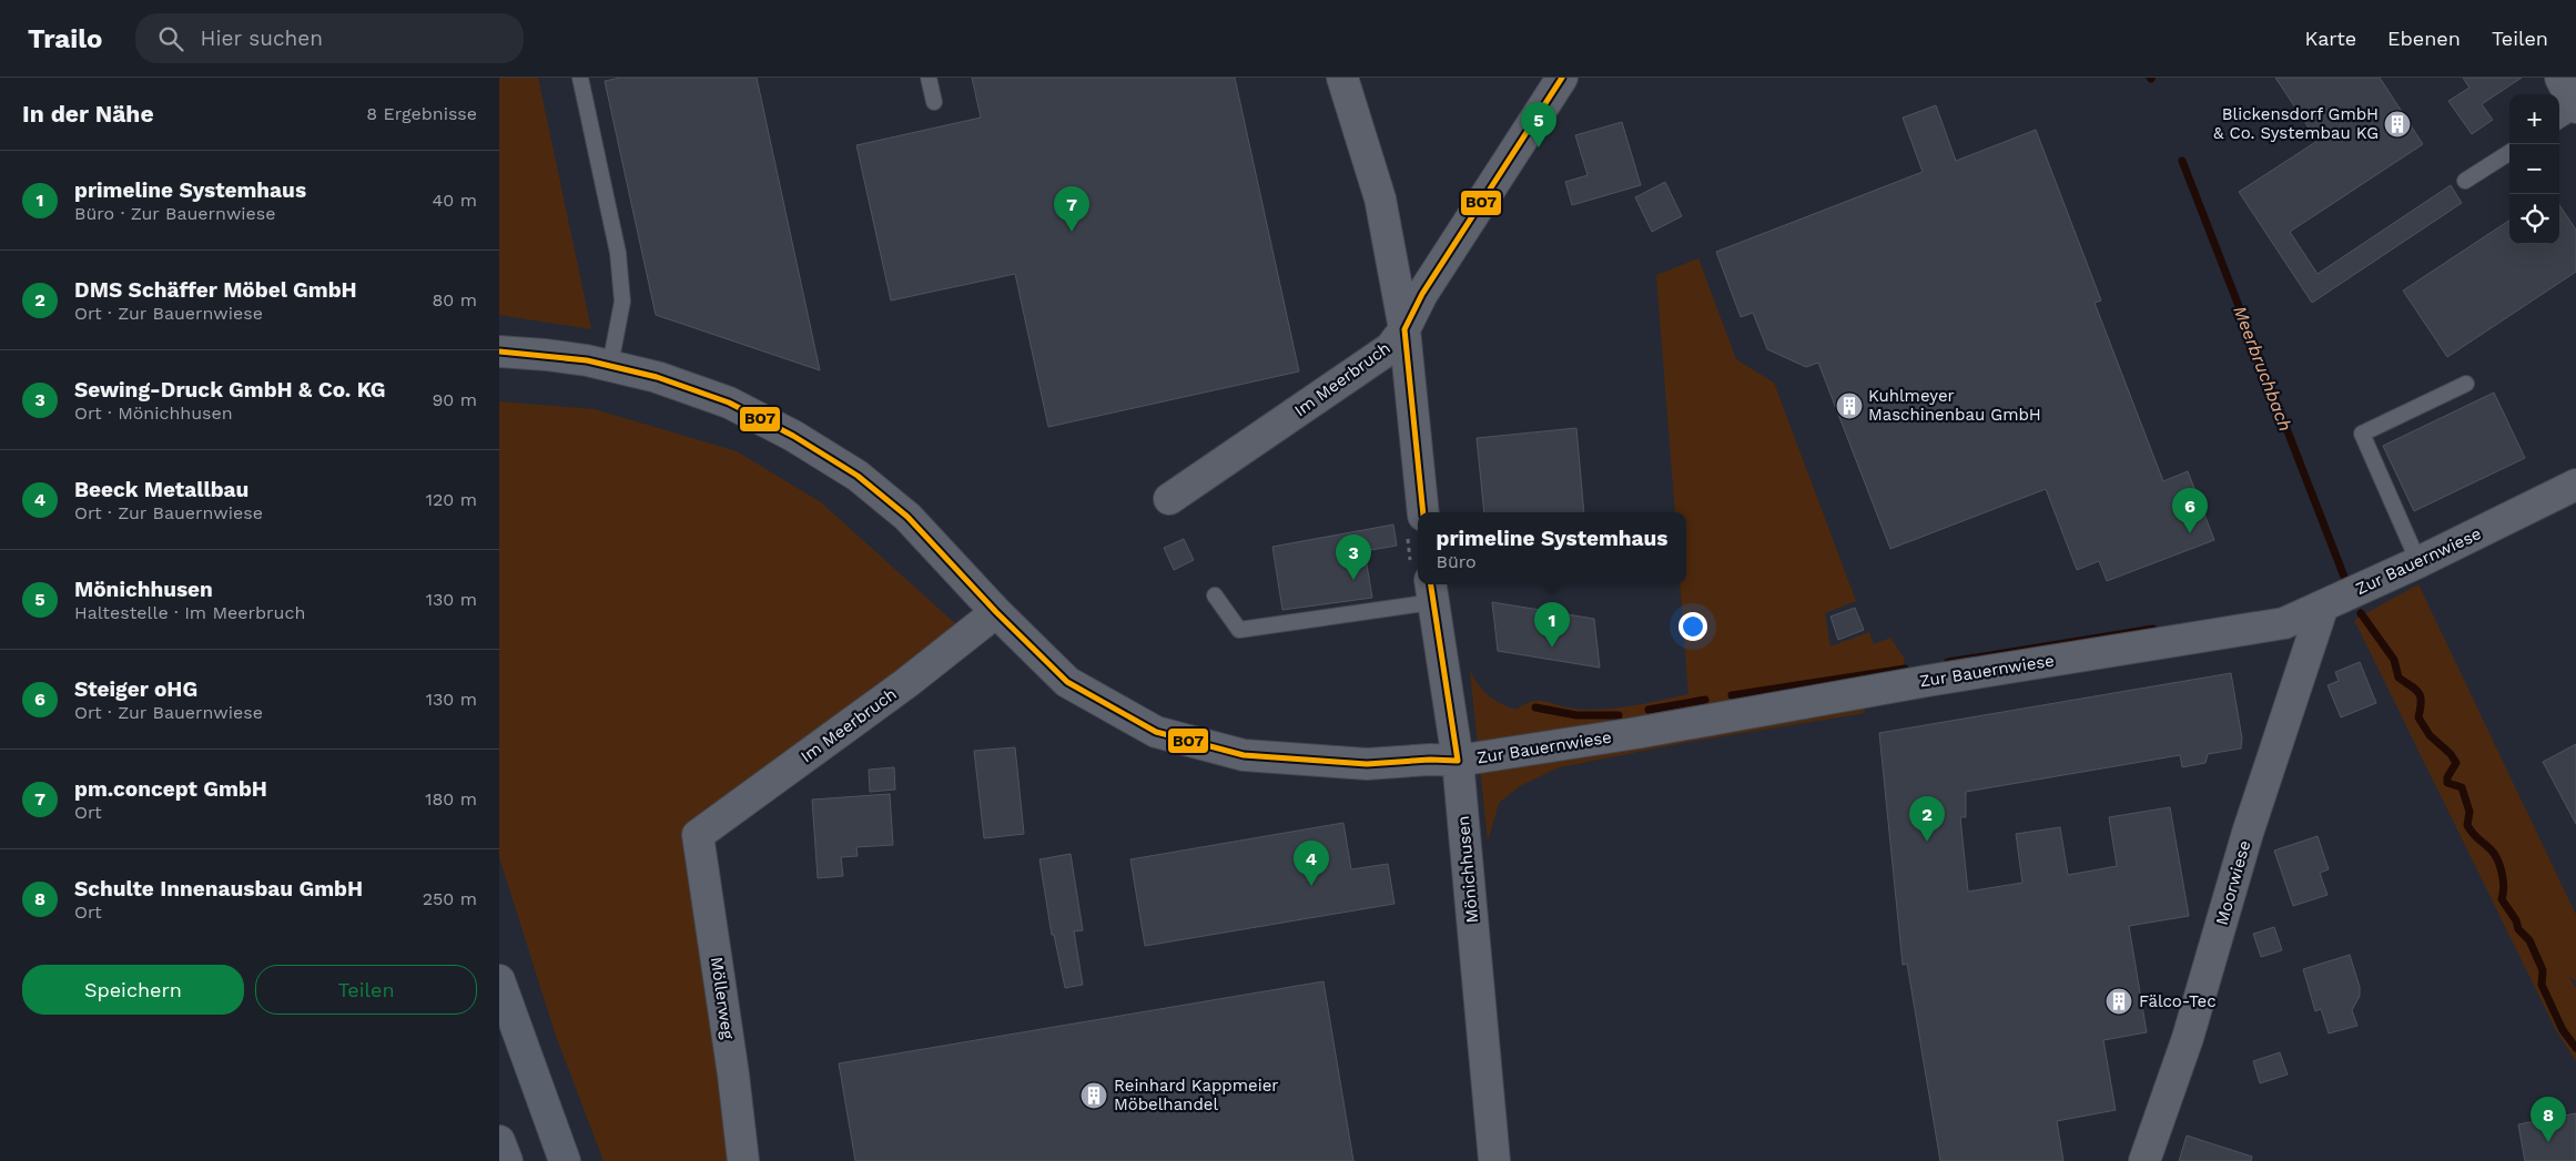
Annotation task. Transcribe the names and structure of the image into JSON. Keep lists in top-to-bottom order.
{
  "streets": {
    "street": [
      "Im Meerbruch",
      "Zur Bauernwiese",
      "Mönichhusen",
      "Moorwiese",
      "Möllerweg"
    ]
  },
  "crossings": [
    ["Im Meerbruch", "Zur Bauernwiese"],
    ["Im Meerbruch", "Möllerweg"],
    ["Zur Bauernwiese", "Mönichhusen"],
    ["Zur Bauernwiese", "Moorwiese"]
  ],
  "water": ["Meerbruchbach"],
  "places": {
    "building": [
      "Blickensdorf GmbH & Co. Systembau KG",
      "Kuhlmeyer Maschinenbau GmbH",
      "Fälco-Tec",
      "Reinhard Kappmeier Möbelhandel"
    ]
  },
  "lines": ["transit line BO7"],
  "page": {
    "header": "Trailo",
    "search": "Hier suchen",
    "nav": ["Karte", "Ebenen", "Teilen"],
    "heading": ["In der Nähe", "8 Ergebnisse"],
    "map_buttons": ["+", "−"],
    "pins": [
      "5",
      "7",
      "6",
      "3",
      "1",
      "2",
      "4",
      "8"
    ],
    "list": [
      {
        "mark": "1",
        "name": "primeline Systemhaus",
        "note": "Büro · Zur Bauernwiese",
        "value": "40 m"
      },
      {
        "mark": "2",
        "name": "DMS Schäffer Möbel GmbH",
        "note": "Ort · Zur Bauernwiese",
        "value": "80 m"
      },
      {
        "mark": "3",
        "name": "Sewing-Druck GmbH & Co. KG",
        "note": "Ort · Mönichhusen",
        "value": "90 m"
      },
      {
        "mark": "4",
        "name": "Beeck Metallbau",
        "note": "Ort · Zur Bauernwiese",
        "value": "120 m"
      },
      {
        "mark": "5",
        "name": "Mönichhusen",
        "note": "Haltestelle · Im Meerbruch",
        "value": "130 m"
      },
      {
        "mark": "6",
        "name": "Steiger oHG",
        "note": "Ort · Zur Bauernwiese",
        "value": "130 m"
      },
      {
        "mark": "7",
        "name": "pm.concept GmbH",
        "note": "Ort",
        "value": "180 m"
      },
      {
        "mark": "8",
        "name": "Schulte Innenausbau GmbH",
        "note": "Ort",
        "value": "250 m"
      }
    ],
    "popup": ["primeline Systemhaus", "Büro"],
    "buttons": ["Speichern", "Teilen"]
  }
}
